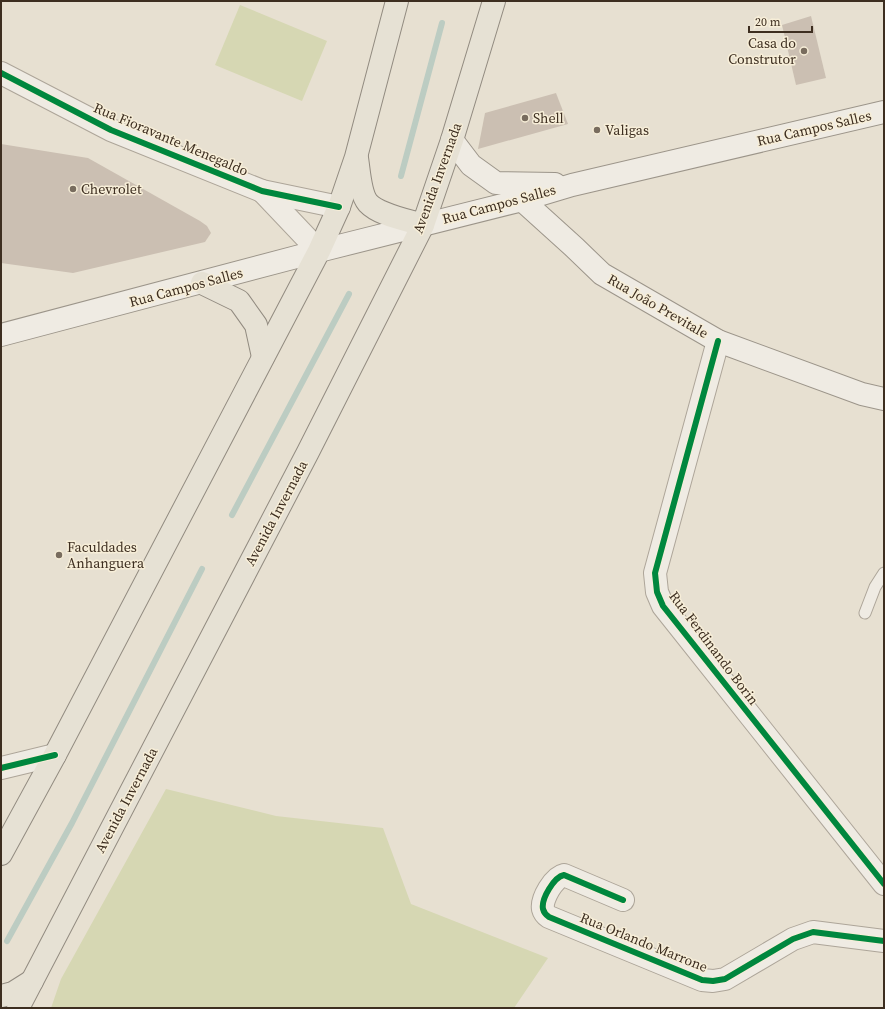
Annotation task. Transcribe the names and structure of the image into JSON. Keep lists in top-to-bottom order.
{
  "streets": {
    "main road": ["Avenida Invernada"],
    "street": [
      "Rua Campos Salles",
      "Rua Fioravante Menegaldo",
      "Rua João Previtale",
      "Rua Ferdinando Borin",
      "Rua Orlando Marrone"
    ]
  },
  "crossings": [
    ["Rua Campos Salles", "Rua Fioravante Menegaldo"],
    ["Rua Campos Salles", "Avenida Invernada"],
    ["Rua Campos Salles", "Rua João Previtale"],
    ["Rua João Previtale", "Rua Ferdinando Borin"]
  ],
  "places": [
    "Casa do Construtor",
    "Shell",
    "Valigas",
    "Chevrolet",
    "Faculdades Anhanguera"
  ],
  "scale_bar": "20 m"
}
